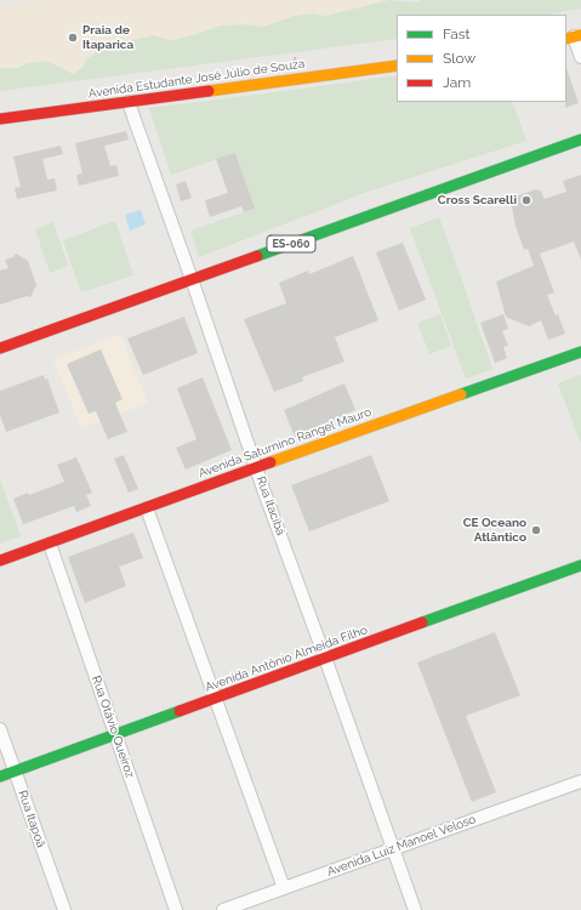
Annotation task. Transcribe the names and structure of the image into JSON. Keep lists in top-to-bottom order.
{
  "streets": {
    "main road": [
      "Avenida Estudante José Júlio de Souza",
      "ES-060",
      "Avenida Saturnino Rangel Mauro",
      "Avenida Antônio Almeida Filho"
    ],
    "street": [
      "Rua Itacibá",
      "Rua Otávio Queiroz",
      "Rua Itapoã",
      "Avenida Luiz Manoel Veloso"
    ]
  },
  "crossings": [
    ["Avenida Estudante José Júlio de Souza", "Rua Itacibá"],
    ["ES-060", "Rua Itacibá"],
    ["Avenida Saturnino Rangel Mauro", "Rua Itacibá"],
    ["Avenida Saturnino Rangel Mauro", "Rua Otávio Queiroz"],
    ["Rua Itacibá", "Avenida Antônio Almeida Filho"],
    ["Rua Itacibá", "Avenida Luiz Manoel Veloso"],
    ["Avenida Antônio Almeida Filho", "Rua Otávio Queiroz"],
    ["Avenida Antônio Almeida Filho", "Rua Itapoã"]
  ],
  "places": ["Praia de Itaparica", "Cross Scarelli", "CE Oceano Atlântico"],
  "legend": ["Fast", "Slow", "Jam"]
}
